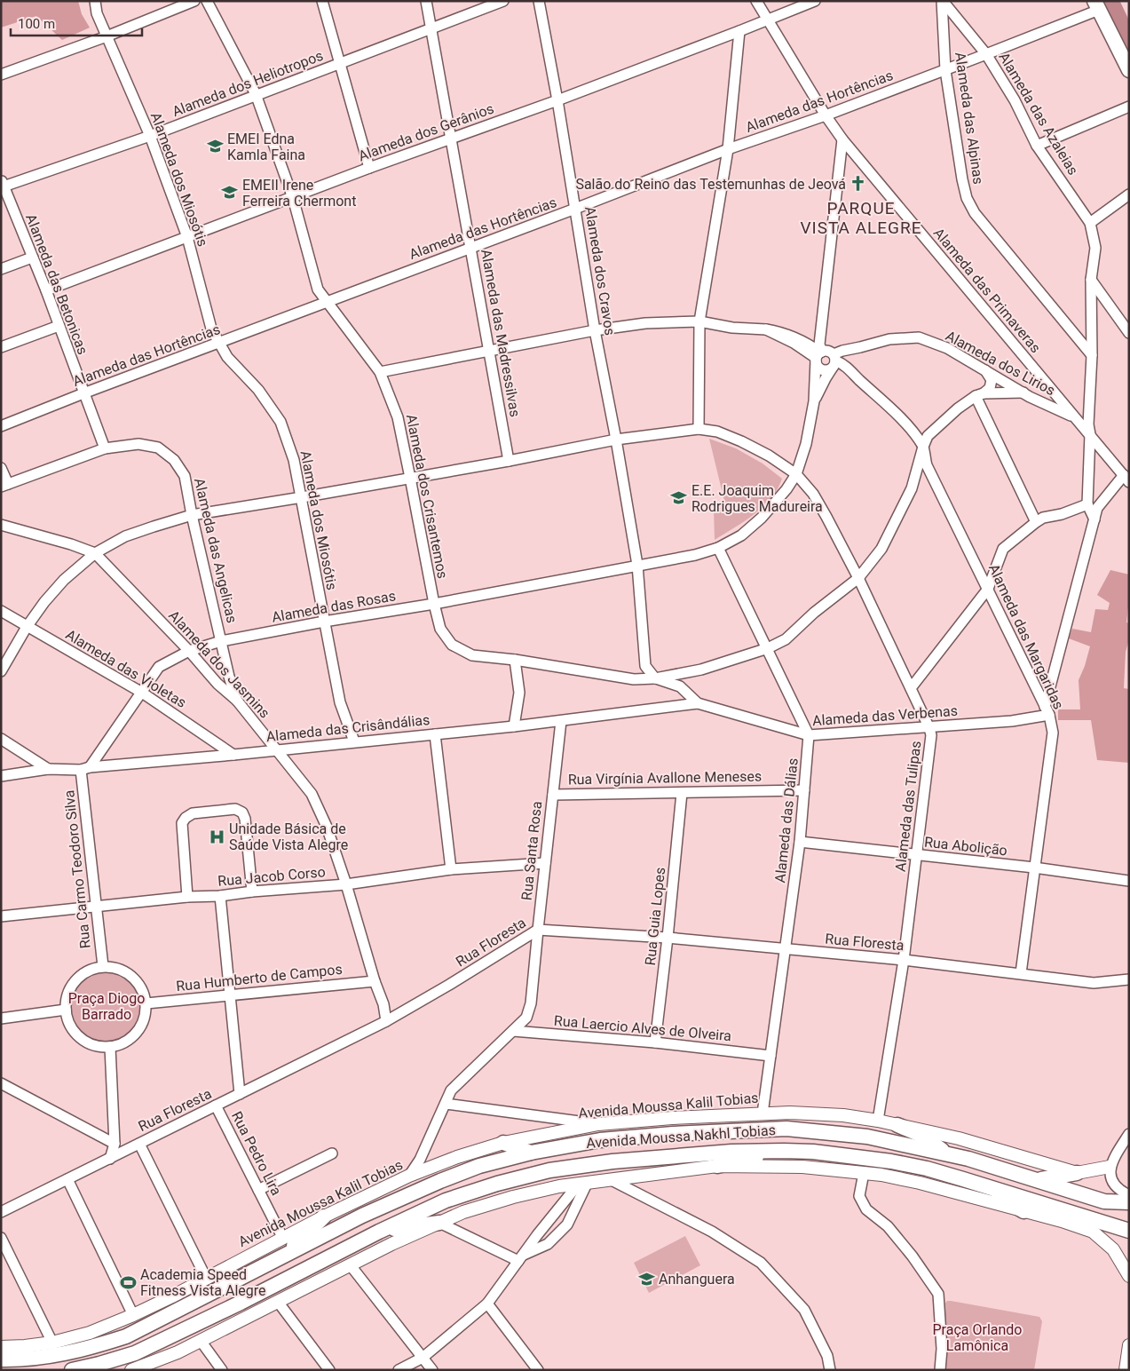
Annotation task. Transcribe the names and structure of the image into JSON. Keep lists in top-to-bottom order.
{
  "streets": {
    "main road": ["Avenida Moussa Nakhl Tobias"],
    "street": [
      "Alameda dos Heliotropos",
      "Alameda das Hortências",
      "Alameda das Azaleias",
      "Alameda das Alpinas",
      "Alameda dos Gerânios",
      "Alameda dos Miosótis",
      "Alameda dos Cravos",
      "Alameda das Betonicas",
      "Alameda das Primaveras",
      "Alameda das Madressilvas",
      "Alameda dos Lirios",
      "Alameda dos Crisantemos",
      "Alameda das Angelicas",
      "Alameda das Rosas",
      "Alameda das Margaridas",
      "Alameda dos Jasmins",
      "Alameda das Violetas",
      "Alameda das Verbenas",
      "Alameda das Crisândálias",
      "Rua Virgínia Avallone Meneses",
      "Alameda das Tulipas",
      "Alameda das Dálias",
      "Rua Abolição",
      "Rua Santa Rosa",
      "Rua Carmo Teodoro Silva",
      "Rua Jacob Corso",
      "Rua Guia Lopes",
      "Rua Floresta",
      "Rua Humberto de Campos",
      "Rua Laercio Alves de Olveira",
      "Avenida Moussa Kalil Tobias",
      "Rua Pedro Lira"
    ]
  },
  "crossings": [
    ["Alameda dos Heliotropos", "Alameda dos Miosótis"],
    ["Alameda dos Heliotropos", "Alameda das Betonicas"],
    ["Alameda dos Heliotropos", "Alameda das Madressilvas"],
    ["Alameda dos Heliotropos", "Alameda dos Crisantemos"],
    ["Alameda das Hortências", "Alameda das Azaleias"],
    ["Alameda das Hortências", "Alameda das Alpinas"],
    ["Alameda das Hortências", "Alameda dos Miosótis"],
    ["Alameda das Hortências", "Alameda dos Cravos"],
    ["Alameda das Hortências", "Alameda das Betonicas"],
    ["Alameda das Hortências", "Alameda das Primaveras"],
    ["Alameda das Hortências", "Alameda das Madressilvas"],
    ["Alameda das Hortências", "Alameda dos Crisantemos"],
    ["Alameda das Azaleias", "Alameda das Alpinas"],
    ["Alameda das Azaleias", "Alameda das Primaveras"],
    ["Alameda dos Gerânios", "Alameda dos Miosótis"],
    ["Alameda dos Gerânios", "Alameda dos Cravos"],
    ["Alameda dos Gerânios", "Alameda das Betonicas"],
    ["Alameda dos Gerânios", "Alameda das Primaveras"],
    ["Alameda dos Gerânios", "Alameda das Madressilvas"],
    ["Alameda dos Gerânios", "Alameda dos Crisantemos"],
    ["Alameda dos Miosótis", "Alameda das Rosas"],
    ["Alameda dos Miosótis", "Alameda das Crisândálias"],
    ["Alameda dos Miosótis", "Alameda das Tulipas"],
    ["Alameda dos Cravos", "Alameda das Rosas"],
    ["Alameda dos Cravos", "Alameda das Margaridas"],
    ["Alameda dos Cravos", "Alameda das Tulipas"],
    ["Alameda das Betonicas", "Alameda das Angelicas"],
    ["Alameda das Primaveras", "Alameda dos Lirios"],
    ["Alameda das Madressilvas", "Alameda das Margaridas"],
    ["Alameda das Madressilvas", "Alameda das Tulipas"],
    ["Alameda dos Lirios", "Alameda das Margaridas"],
    ["Alameda dos Crisantemos", "Alameda das Rosas"],
    ["Alameda dos Crisantemos", "Alameda das Margaridas"],
    ["Alameda dos Crisantemos", "Alameda das Verbenas"],
    ["Alameda dos Crisantemos", "Alameda das Tulipas"],
    ["Alameda das Angelicas", "Alameda das Rosas"],
    ["Alameda das Angelicas", "Alameda dos Jasmins"],
    ["Alameda das Angelicas", "Alameda das Tulipas"],
    ["Alameda das Rosas", "Alameda dos Jasmins"],
    ["Alameda das Rosas", "Alameda das Violetas"],
    ["Alameda das Rosas", "Alameda das Crisândálias"],
    ["Alameda das Rosas", "Alameda das Tulipas"],
    ["Alameda das Rosas", "Alameda das Dálias"],
    ["Alameda das Rosas", "Rua Carmo Teodoro Silva"],
    ["Alameda das Margaridas", "Alameda das Verbenas"],
    ["Alameda das Margaridas", "Rua Abolição"],
    ["Alameda das Margaridas", "Rua Floresta"],
    ["Alameda dos Jasmins", "Alameda das Crisândálias"],
    ["Alameda dos Jasmins", "Alameda das Tulipas"],
    ["Alameda dos Jasmins", "Rua Jacob Corso"],
    ["Alameda dos Jasmins", "Rua Floresta"],
    ["Alameda dos Jasmins", "Rua Humberto de Campos"],
    ["Alameda das Violetas", "Alameda das Crisândálias"],
    ["Alameda das Violetas", "Alameda das Tulipas"],
    ["Alameda das Verbenas", "Alameda das Crisândálias"],
    ["Alameda das Verbenas", "Alameda das Tulipas"],
    ["Alameda das Verbenas", "Alameda das Dálias"],
    ["Alameda das Crisândálias", "Rua Santa Rosa"],
    ["Alameda das Crisândálias", "Rua Carmo Teodoro Silva"],
    ["Rua Virgínia Avallone Meneses", "Alameda das Dálias"],
    ["Rua Virgínia Avallone Meneses", "Rua Santa Rosa"],
    ["Rua Virgínia Avallone Meneses", "Rua Guia Lopes"],
    ["Alameda das Tulipas", "Rua Abolição"],
    ["Alameda das Tulipas", "Rua Floresta"],
    ["Alameda das Tulipas", "Avenida Moussa Kalil Tobias"],
    ["Alameda das Dálias", "Rua Abolição"],
    ["Alameda das Dálias", "Rua Floresta"],
    ["Alameda das Dálias", "Rua Laercio Alves de Olveira"],
    ["Alameda das Dálias", "Avenida Moussa Kalil Tobias"],
    ["Rua Santa Rosa", "Rua Jacob Corso"],
    ["Rua Santa Rosa", "Rua Floresta"],
    ["Rua Santa Rosa", "Rua Laercio Alves de Olveira"],
    ["Rua Santa Rosa", "Avenida Moussa Kalil Tobias"],
    ["Rua Carmo Teodoro Silva", "Rua Jacob Corso"],
    ["Rua Carmo Teodoro Silva", "Rua Humberto de Campos"],
    ["Rua Guia Lopes", "Rua Floresta"],
    ["Rua Guia Lopes", "Rua Laercio Alves de Olveira"],
    ["Rua Floresta", "Rua Pedro Lira"],
    ["Avenida Moussa Kalil Tobias", "Rua Pedro Lira"]
  ],
  "districts": ["PARQUE VISTA ALEGRE"],
  "parks": ["Praça Diogo Barrado", "Praça Orlando Lamônica"],
  "places": {
    "school or university": [
      "EMEI Edna Kamla Faina",
      "EMEII Irene Ferreira Chermont",
      "E.E. Joaquim Rodrigues Madureira",
      "Anhanguera"
    ],
    "church": ["Salão do Reino das Testemunhas de Jeová"],
    "hospital": ["Unidade Básica de Saúde Vista Alegre"],
    "sports": ["Academia Speed Fitness Vista Alegre"]
  },
  "scale_bar": "100 m"
}
